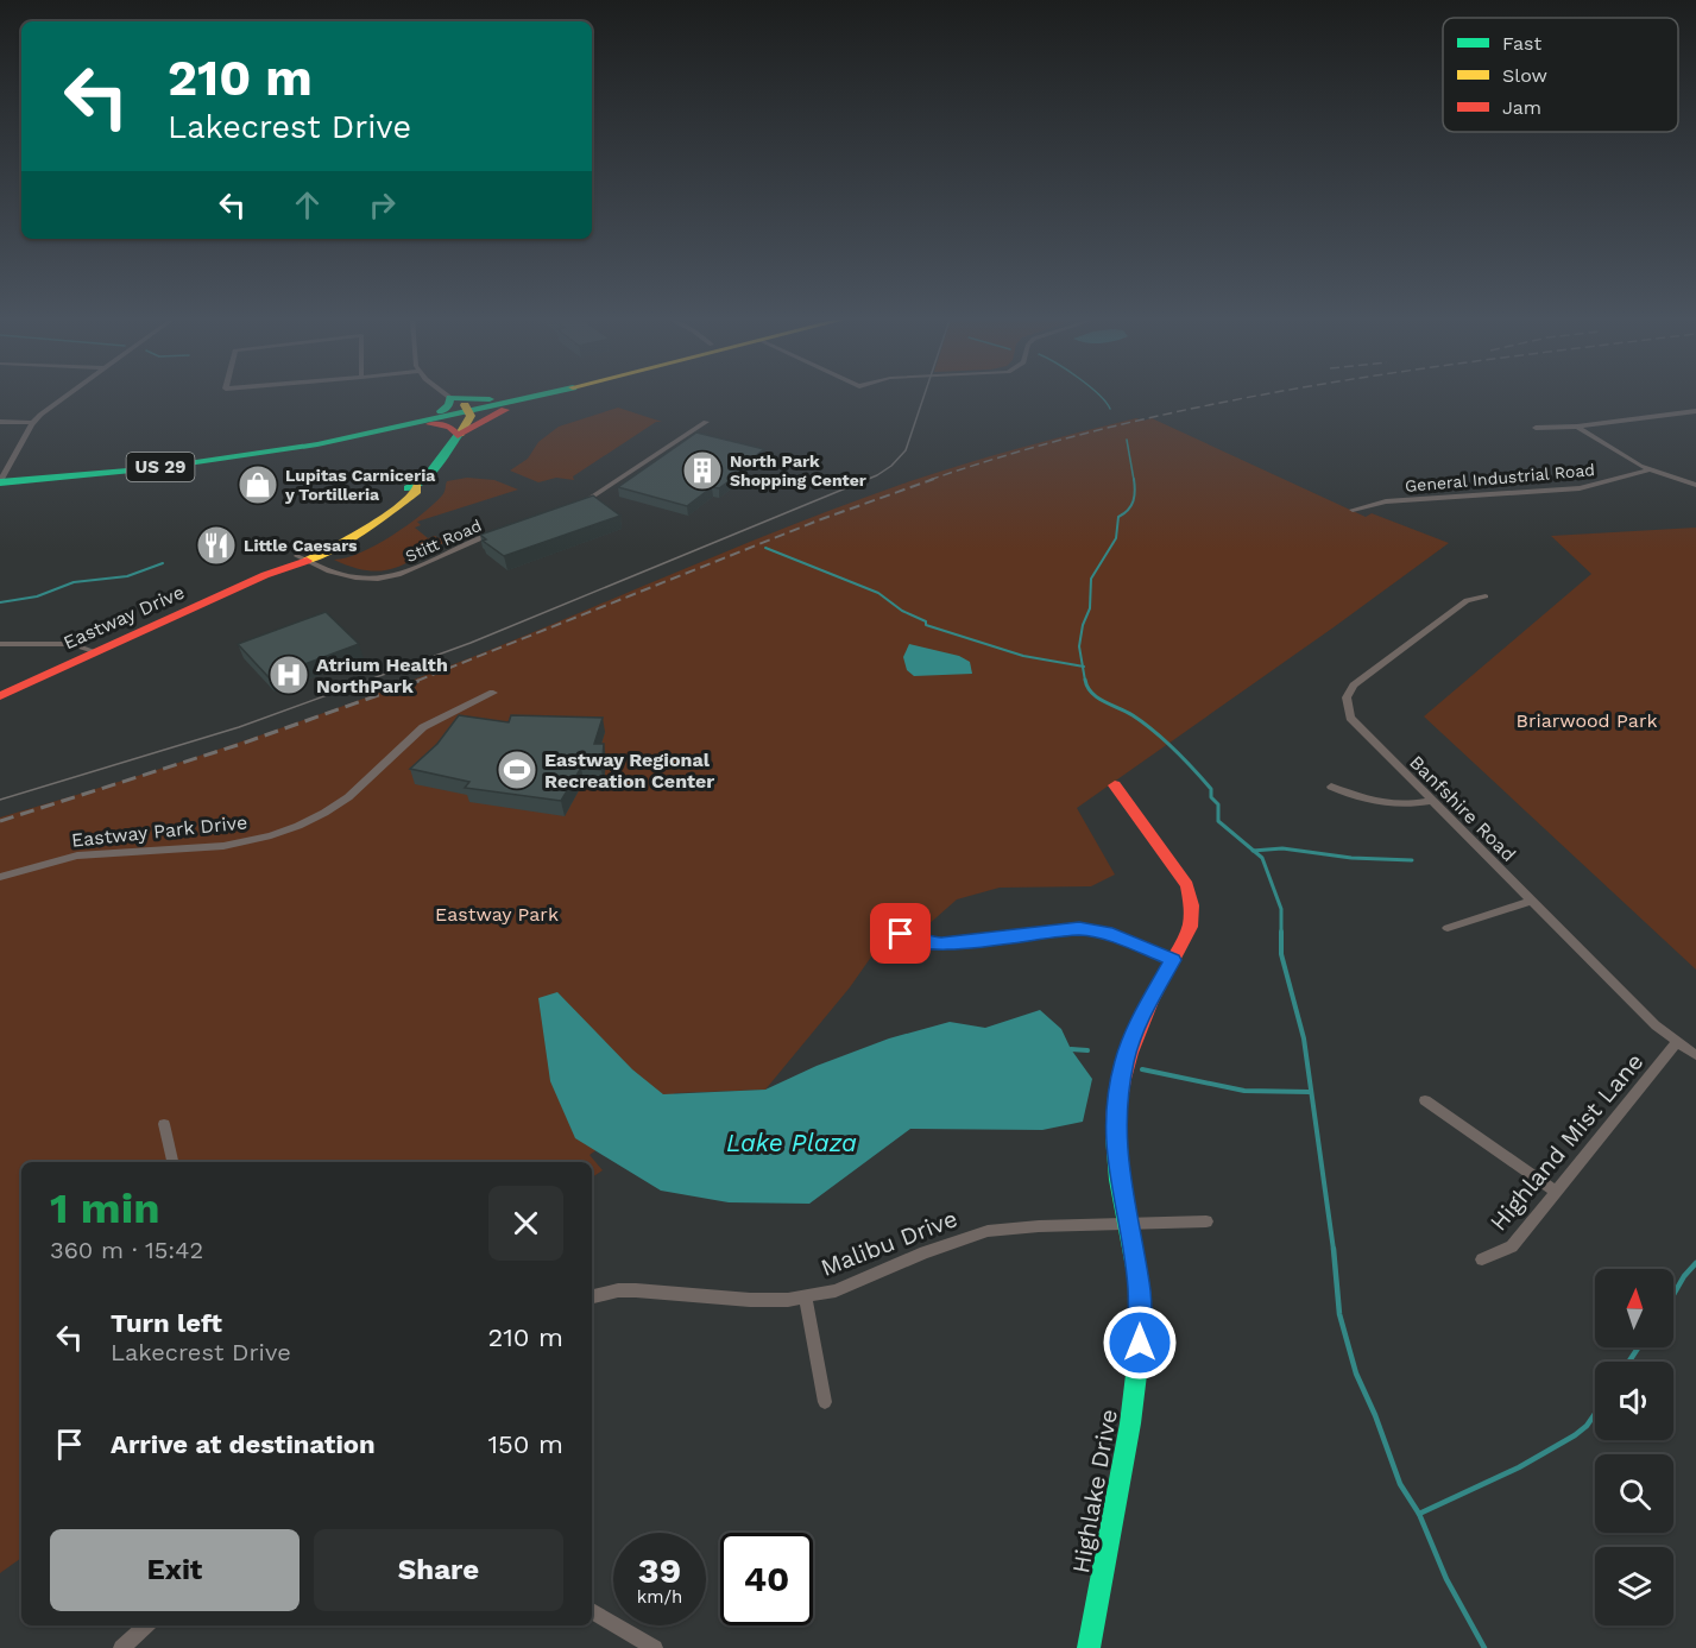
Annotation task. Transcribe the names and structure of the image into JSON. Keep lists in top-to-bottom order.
{
  "streets": {
    "main road": ["US 29", "Eastway Drive", "Highlake Drive"],
    "street": [
      "General Industrial Road",
      "Stitt Road",
      "Banfshire Road",
      "Eastway Park Drive",
      "Highland Mist Lane",
      "Malibu Drive"
    ]
  },
  "crossings": [
    ["US 29", "Eastway Drive"],
    ["Stitt Road", "Eastway Drive"],
    ["Banfshire Road", "Highland Mist Lane"],
    ["Malibu Drive", "Highlake Drive"]
  ],
  "water": ["Lake Plaza"],
  "parks": ["Briarwood Park", "Eastway Park"],
  "places": {
    "building": ["North Park Shopping Center"],
    "shop": ["Lupitas Carniceria y Tortilleria"],
    "restaurant": ["Little Caesars"],
    "hospital": ["Atrium Health NorthPark"],
    "sports": ["Eastway Regional Recreation Center"]
  },
  "legend": ["Fast", "Slow", "Jam"],
  "north": "top",
  "page": {
    "turn": ["210 m", "Lakecrest Drive"],
    "heading": ["1 min", "360 m · 15:42"],
    "list": [
      {
        "name": "Turn left",
        "note": "Lakecrest Drive",
        "value": "210 m"
      },
      {
        "name": "Arrive at destination",
        "value": "150 m"
      }
    ],
    "buttons": ["Exit", "Share"],
    "speed": "39 km/h",
    "limit": "40"
  }
}
